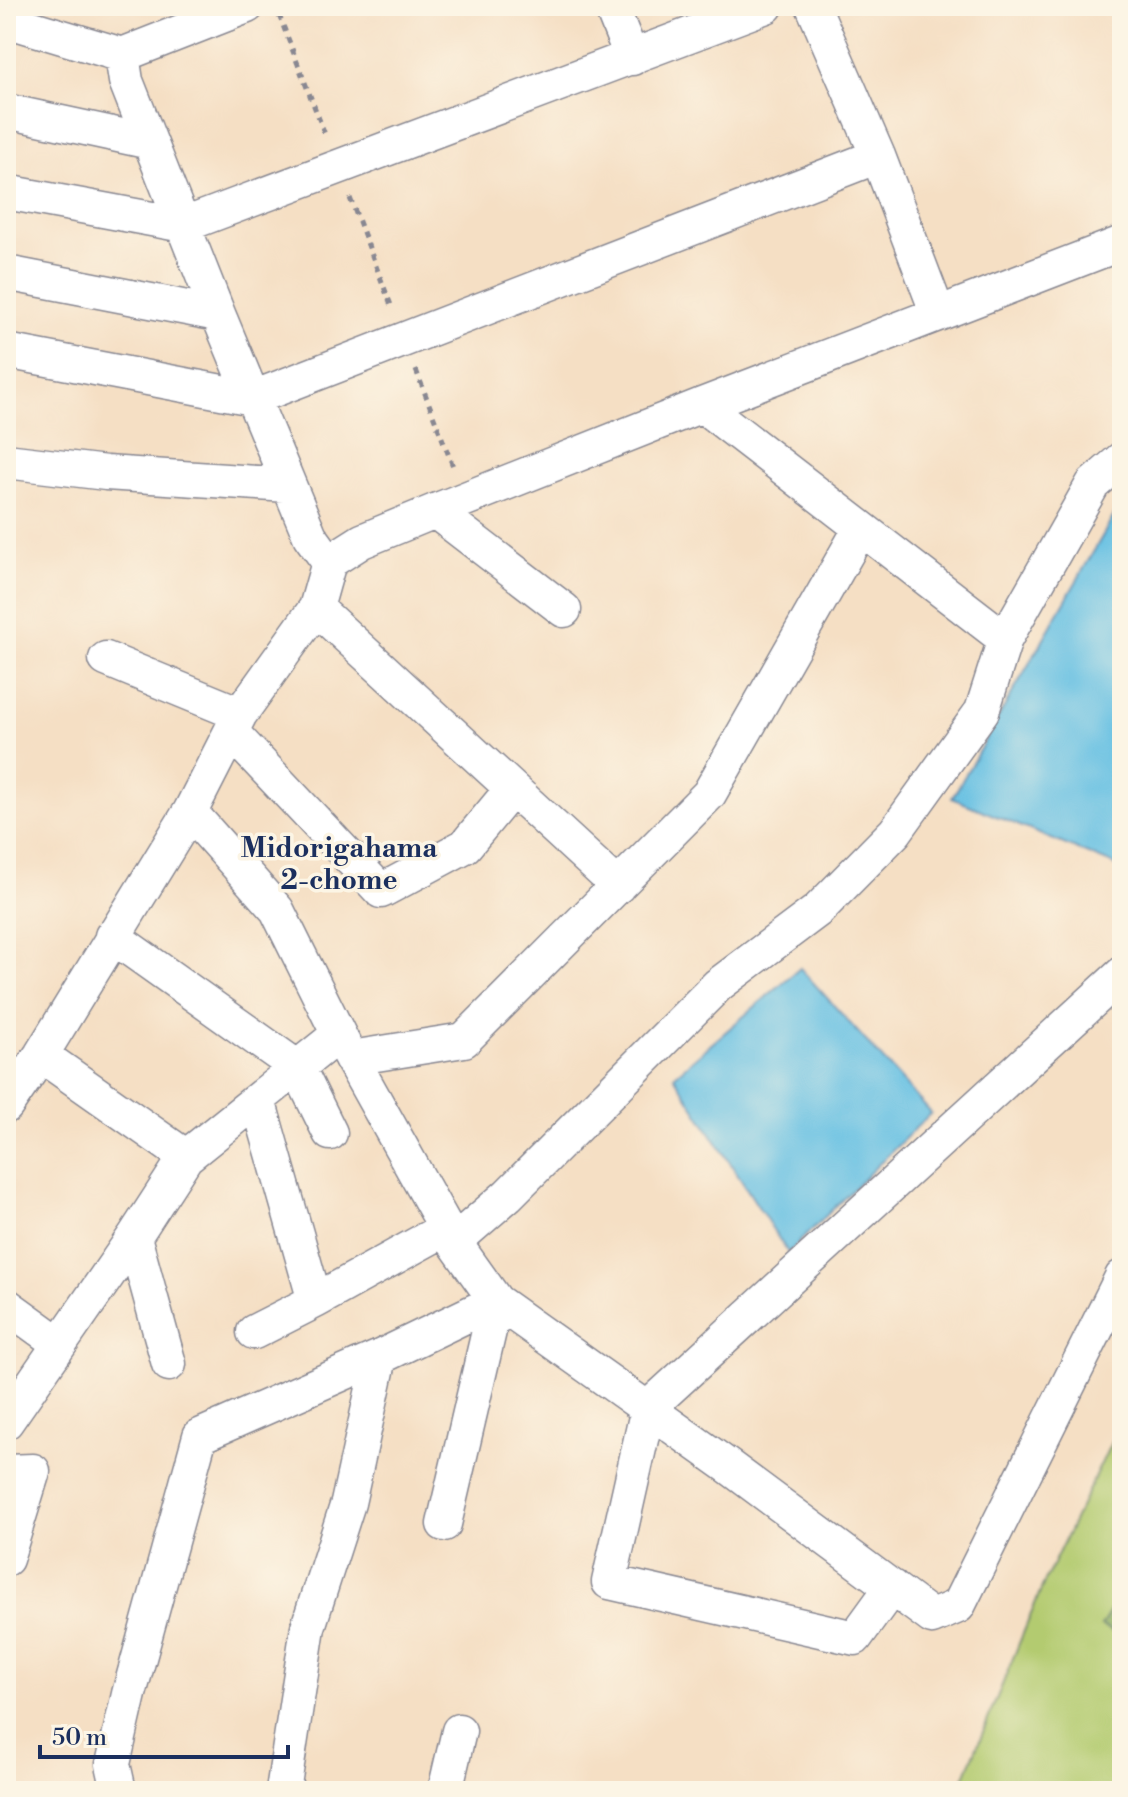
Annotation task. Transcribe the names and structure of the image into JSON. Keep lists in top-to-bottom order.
{
  "districts": ["Midorigahama 2-chome"],
  "scale_bar": "50 m"
}
